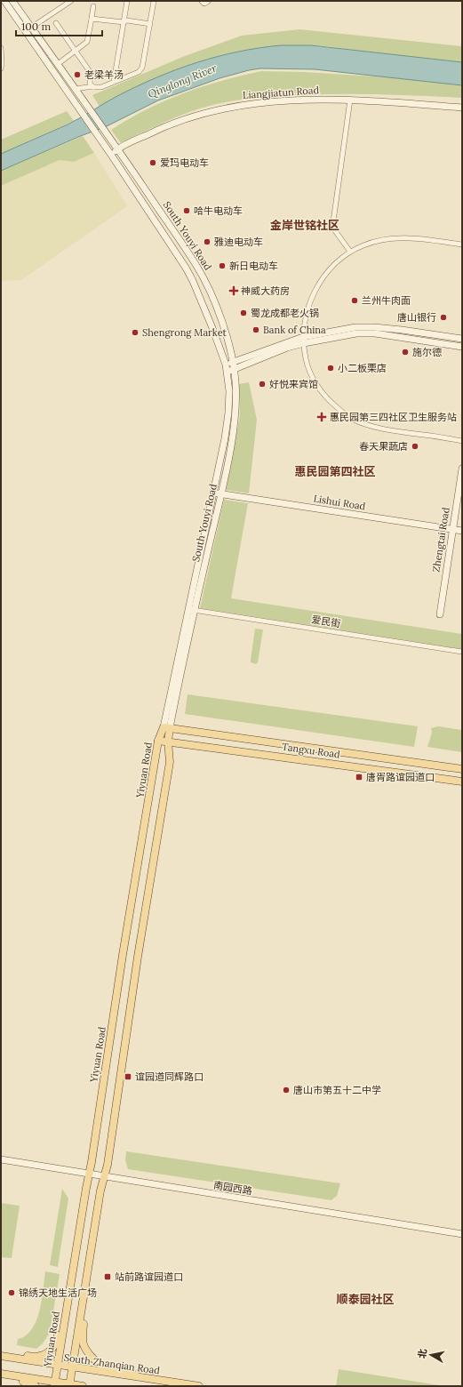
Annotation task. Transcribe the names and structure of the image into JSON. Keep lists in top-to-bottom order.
{
  "streets": {
    "main road": [
      "Liangjiatun Road",
      "South Youyi Road",
      "Lishui Road",
      "Zhengtai Road",
      "Tangxu Road",
      "Yiyuan Road",
      "南园西路",
      "South Zhanqian Road"
    ],
    "street": ["爱民街"]
  },
  "crossings": [
    ["Liangjiatun Road", "South Youyi Road"],
    ["South Youyi Road", "Lishui Road"],
    ["South Youyi Road", "爱民街"],
    ["South Youyi Road", "Tangxu Road"],
    ["South Youyi Road", "Yiyuan Road"],
    ["Lishui Road", "Zhengtai Road"],
    ["Tangxu Road", "Yiyuan Road"],
    ["Yiyuan Road", "南园西路"],
    ["Yiyuan Road", "South Zhanqian Road"]
  ],
  "districts": ["金岸世铭社区", "惠民园第四社区", "顺泰园社区"],
  "water": ["Qinglong River"],
  "places": {
    "other": [
      "老梁羊汤",
      "爱玛电动车",
      "哈牛电动车",
      "雅迪电动车",
      "新日电动车",
      "兰州牛肉面",
      "蜀龙成都老火锅",
      "唐山银行",
      "Bank of China",
      "Shengrong Market",
      "施尔德",
      "小二板栗店",
      "好悦来宾馆",
      "春天果蔬店",
      "唐山市第五十二中学",
      "锦绣天地生活广场"
    ],
    "health": ["神威大药房", "惠民园第三四社区卫生服务站"],
    "transit": ["唐胥路谊园道口", "谊园道同辉路口", "站前路谊园道口"]
  },
  "scale_bar": "100 m",
  "north": "left"
}
